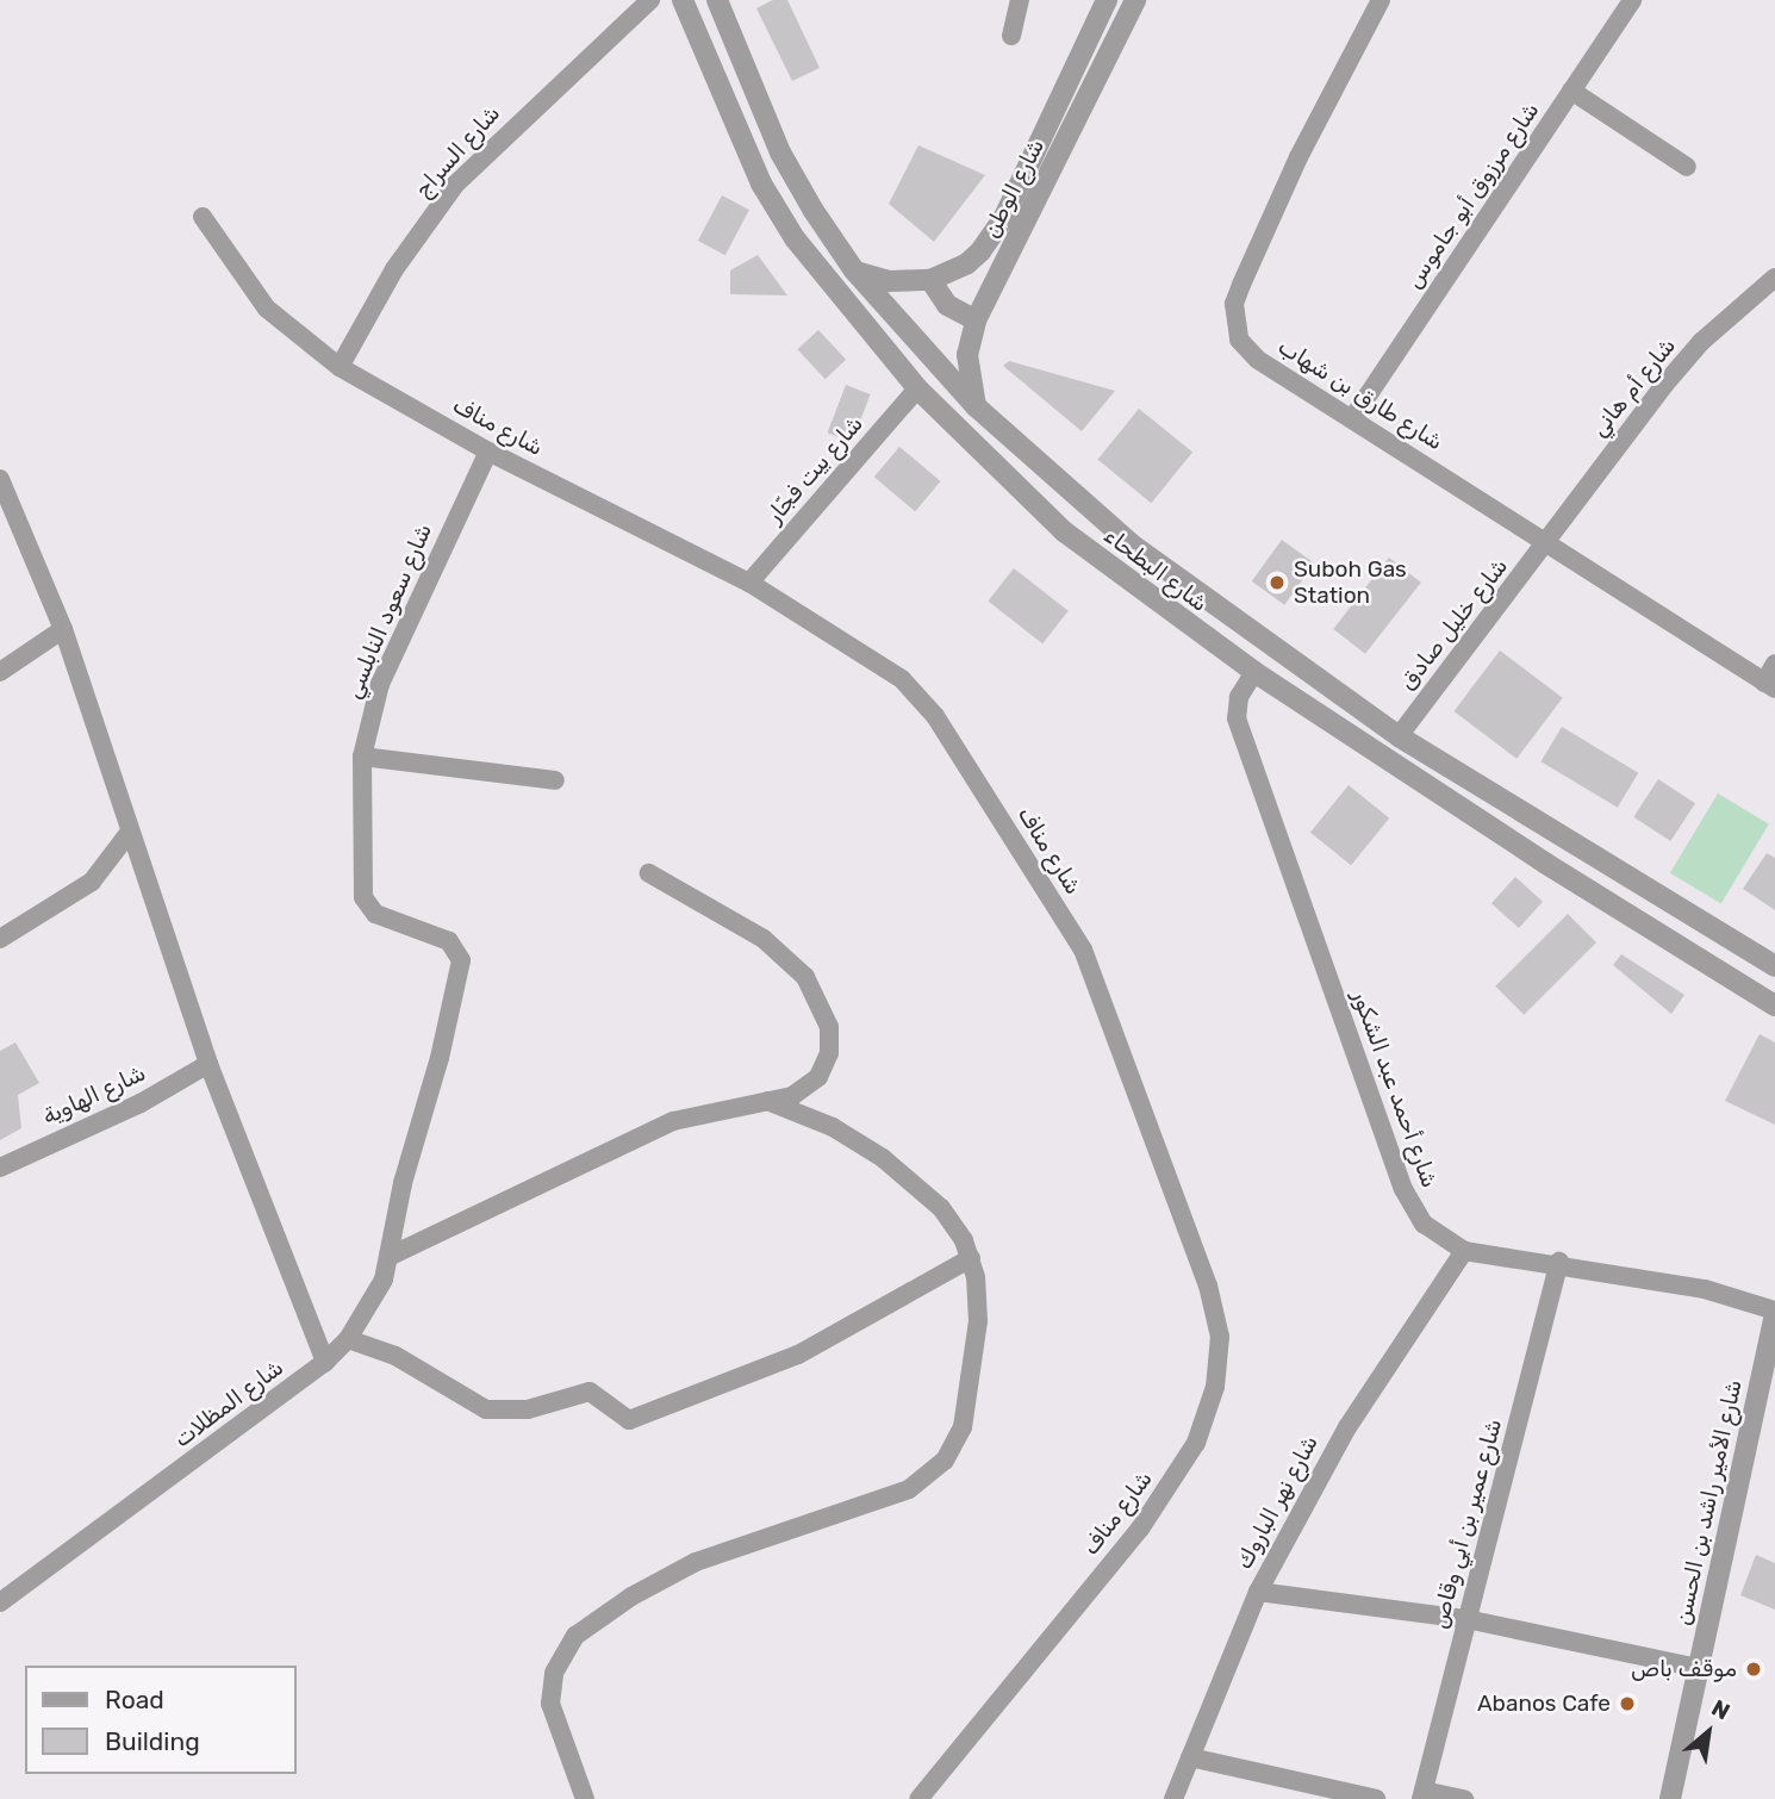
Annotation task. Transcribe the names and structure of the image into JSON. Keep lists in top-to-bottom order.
{
  "streets": {
    "street": [
      "شارع السراج",
      "شارع الوطن",
      "شارع مرزوق أبو جاموس",
      "شارع أم هاني",
      "شارع طارق بن شهاب",
      "شارع مناف",
      "شارع بيت فجّار",
      "شارع البطحاء",
      "شارع سعود النابلسي",
      "شارع خليل صادق",
      "شارع أحمد عبد الشكور",
      "شارع الهاوية",
      "شارع المظلات",
      "شارع نهر الباروك",
      "شارع الأمير راشد بن الحسن",
      "شارع عمير بن أبي وقاص"
    ]
  },
  "crossings": [
    ["شارع السراج", "شارع مناف"],
    ["شارع الوطن", "شارع البطحاء"],
    ["شارع مرزوق أبو جاموس", "شارع طارق بن شهاب"],
    ["شارع أم هاني", "شارع طارق بن شهاب"],
    ["شارع أم هاني", "شارع خليل صادق"],
    ["شارع طارق بن شهاب", "شارع خليل صادق"],
    ["شارع مناف", "شارع بيت فجّار"],
    ["شارع مناف", "شارع سعود النابلسي"],
    ["شارع بيت فجّار", "شارع البطحاء"],
    ["شارع البطحاء", "شارع خليل صادق"],
    ["شارع البطحاء", "شارع أحمد عبد الشكور"],
    ["شارع سعود النابلسي", "شارع المظلات"],
    ["شارع أحمد عبد الشكور", "شارع نهر الباروك"],
    ["شارع أحمد عبد الشكور", "شارع الأمير راشد بن الحسن"],
    ["شارع أحمد عبد الشكور", "شارع عمير بن أبي وقاص"]
  ],
  "places": ["Suboh Gas Station", "موقف باص", "Abanos Cafe"],
  "legend": ["Road", "Building"],
  "north": "top right"
}
